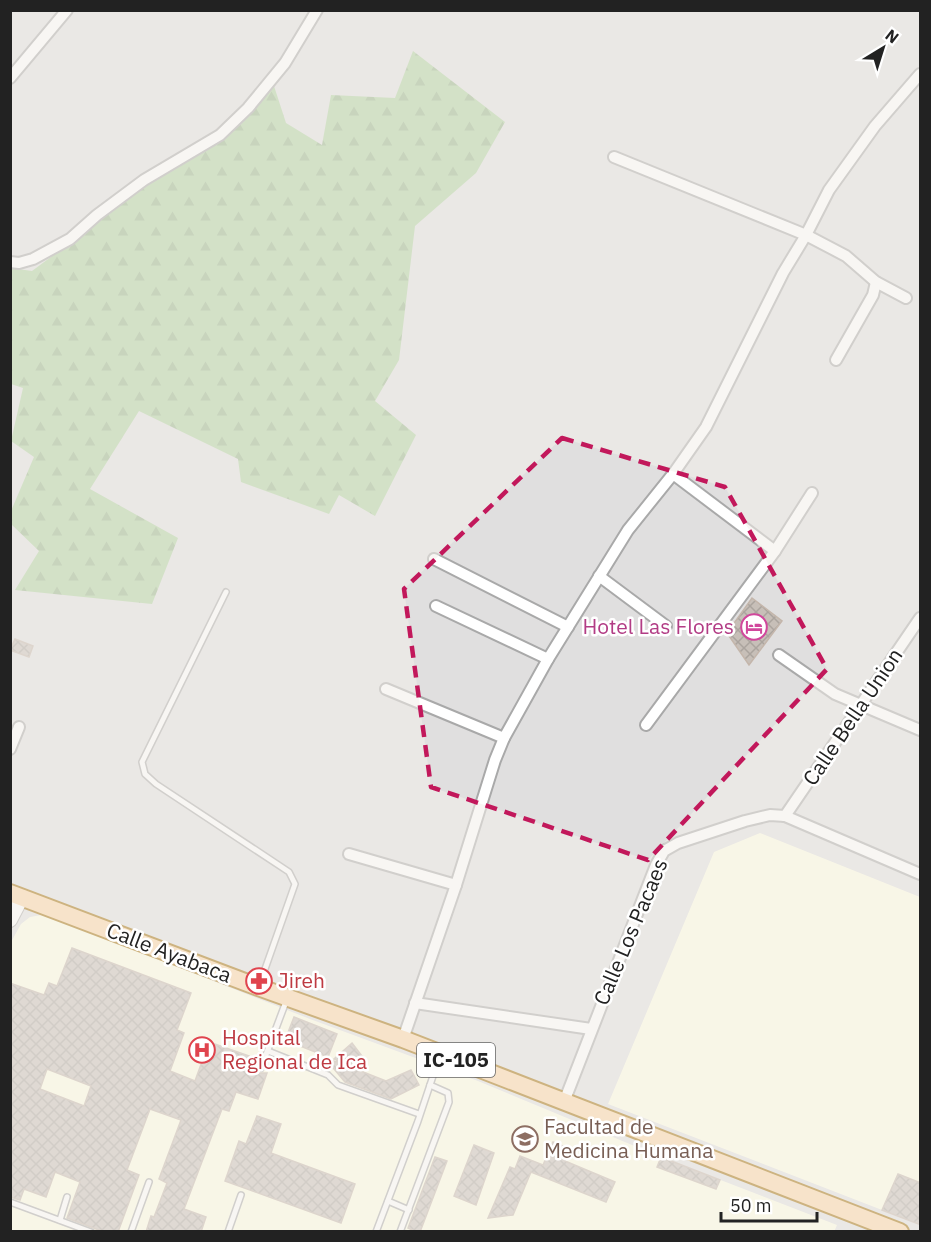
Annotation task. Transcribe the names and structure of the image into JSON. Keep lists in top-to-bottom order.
{
  "streets": {
    "main road": ["Calle Ayabaca", "IC-105"],
    "street": ["Calle Bella Union", "Calle Los Pacaes"]
  },
  "crossings": [
    ["Calle Bella Union", "Calle Los Pacaes"],
    ["Calle Los Pacaes", "Calle Ayabaca"]
  ],
  "places": {
    "hotel": ["Hotel Las Flores"],
    "pharmacy": ["Jireh"],
    "hospital": ["Hospital Regional de Ica"],
    "school or university": ["Facultad de Medicina Humana"]
  },
  "scale_bar": "50 m",
  "north": "top right"
}
